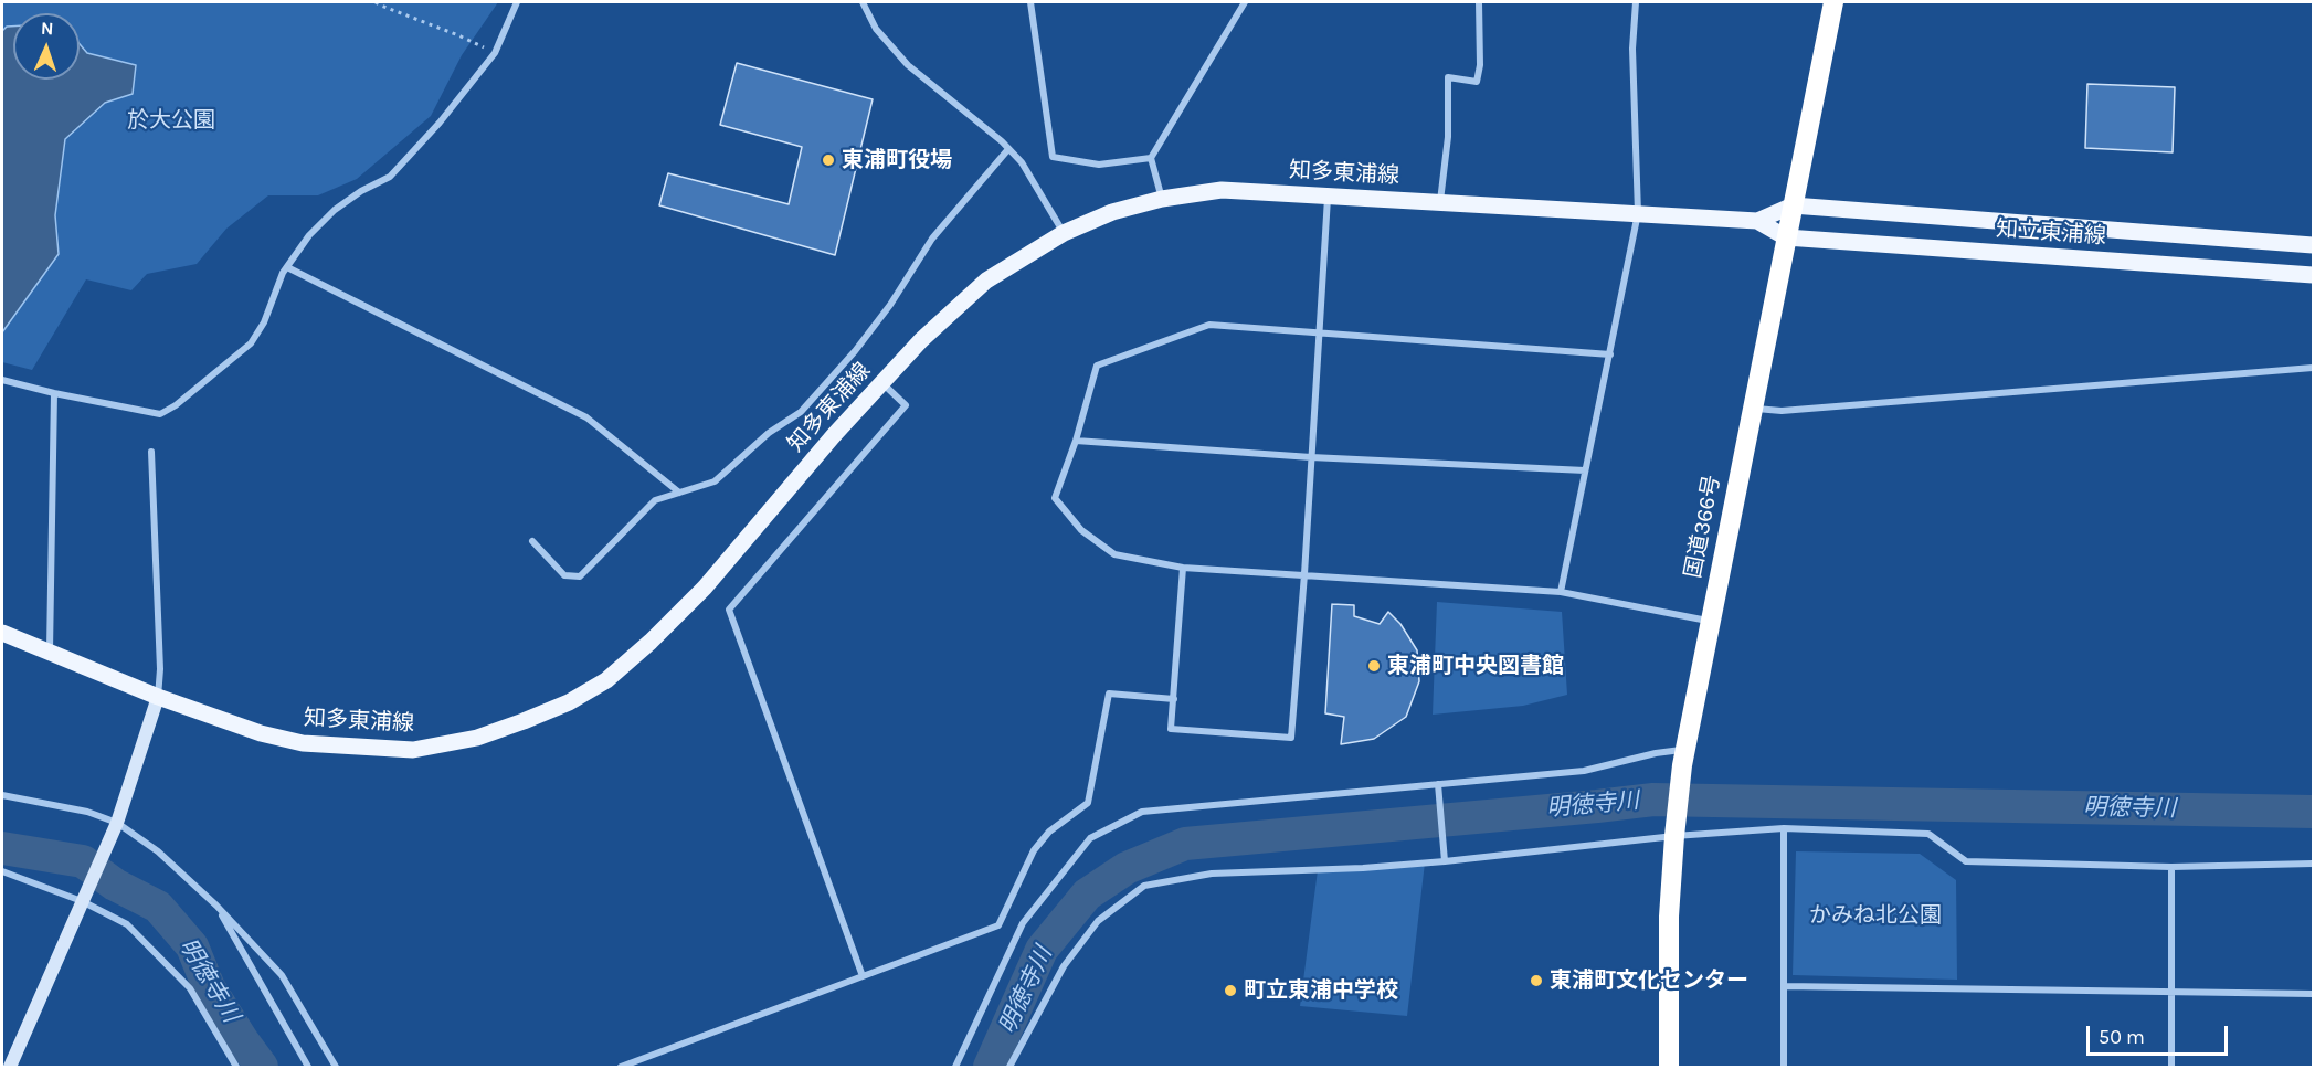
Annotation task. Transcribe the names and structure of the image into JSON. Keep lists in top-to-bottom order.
{
  "streets": {
    "highway": ["国道366号"],
    "main road": ["知多東浦線", "知立東浦線"]
  },
  "crossings": [
    ["知多東浦線", "知立東浦線"],
    ["知多東浦線", "国道366号"],
    ["知立東浦線", "国道366号"]
  ],
  "water": ["明徳寺川"],
  "parks": ["於大公園", "かみね北公園"],
  "places": [
    "東浦町役場",
    "東浦町中央図書館",
    "東浦町文化センター",
    "町立東浦中学校"
  ],
  "scale_bar": "50 m",
  "north": "top"
}
